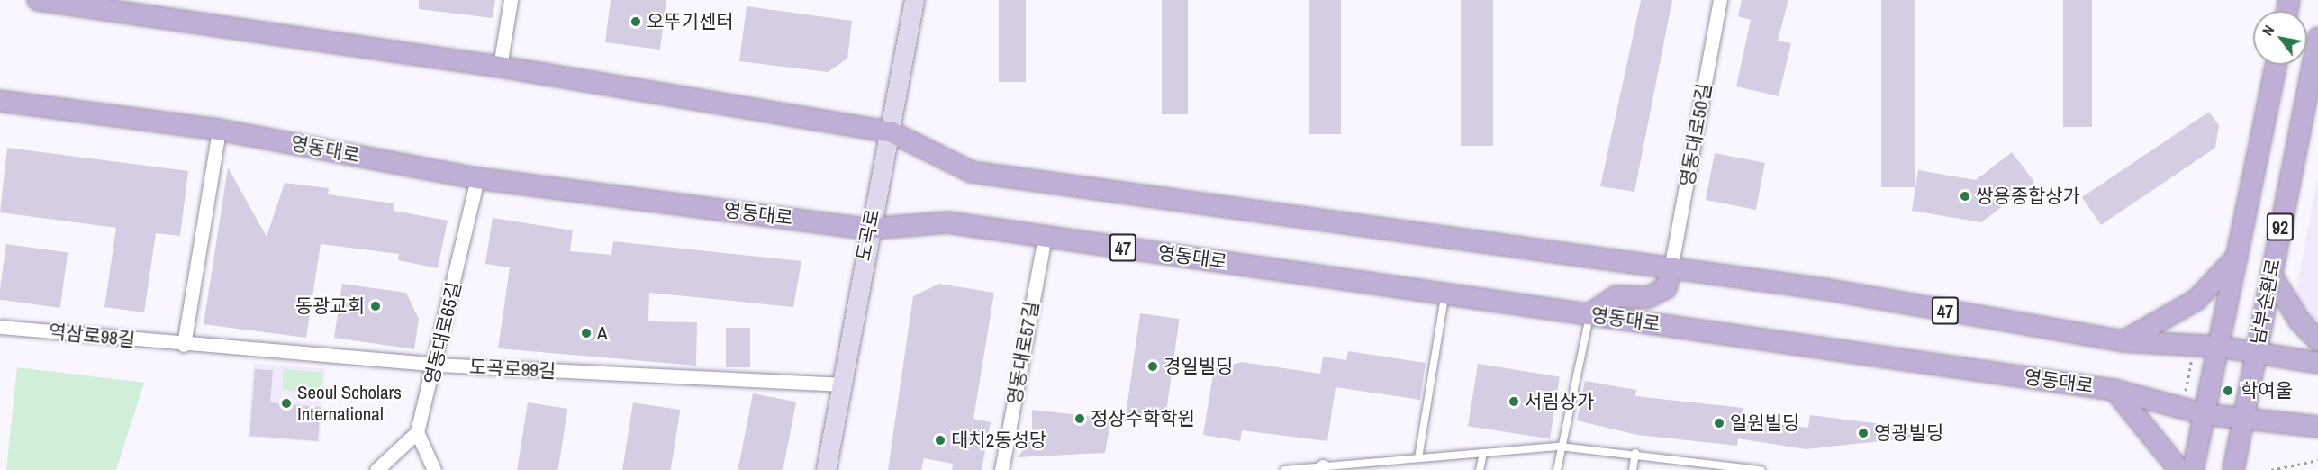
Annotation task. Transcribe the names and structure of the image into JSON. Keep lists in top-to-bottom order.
{
  "streets": {
    "main road": [
      "영동대로",
      "92",
      "도곡로",
      "47",
      "남부순환로"
    ],
    "street": [
      "영동대로50길",
      "영동대로65길",
      "역삼로98길",
      "영동대로57길",
      "도곡로99길"
    ]
  },
  "crossings": [
    ["영동대로50길", "47"],
    ["영동대로", "도곡로"],
    ["영동대로", "남부순환로"],
    ["영동대로", "영동대로65길"],
    ["영동대로", "영동대로57길"],
    ["도곡로", "47"],
    ["도곡로", "도곡로99길"],
    ["47", "남부순환로"],
    ["영동대로65길", "도곡로99길"],
    ["역삼로98길", "도곡로99길"]
  ],
  "places": [
    "오뚜기센터",
    "쌍용종합상가",
    "동광교회",
    "A",
    "경일빌딩",
    "학여울",
    "서림상가",
    "Seoul Scholars International",
    "정상수학학원",
    "일원빌딩",
    "영광빌딩",
    "대치2동성당"
  ],
  "north": "top left"
}
